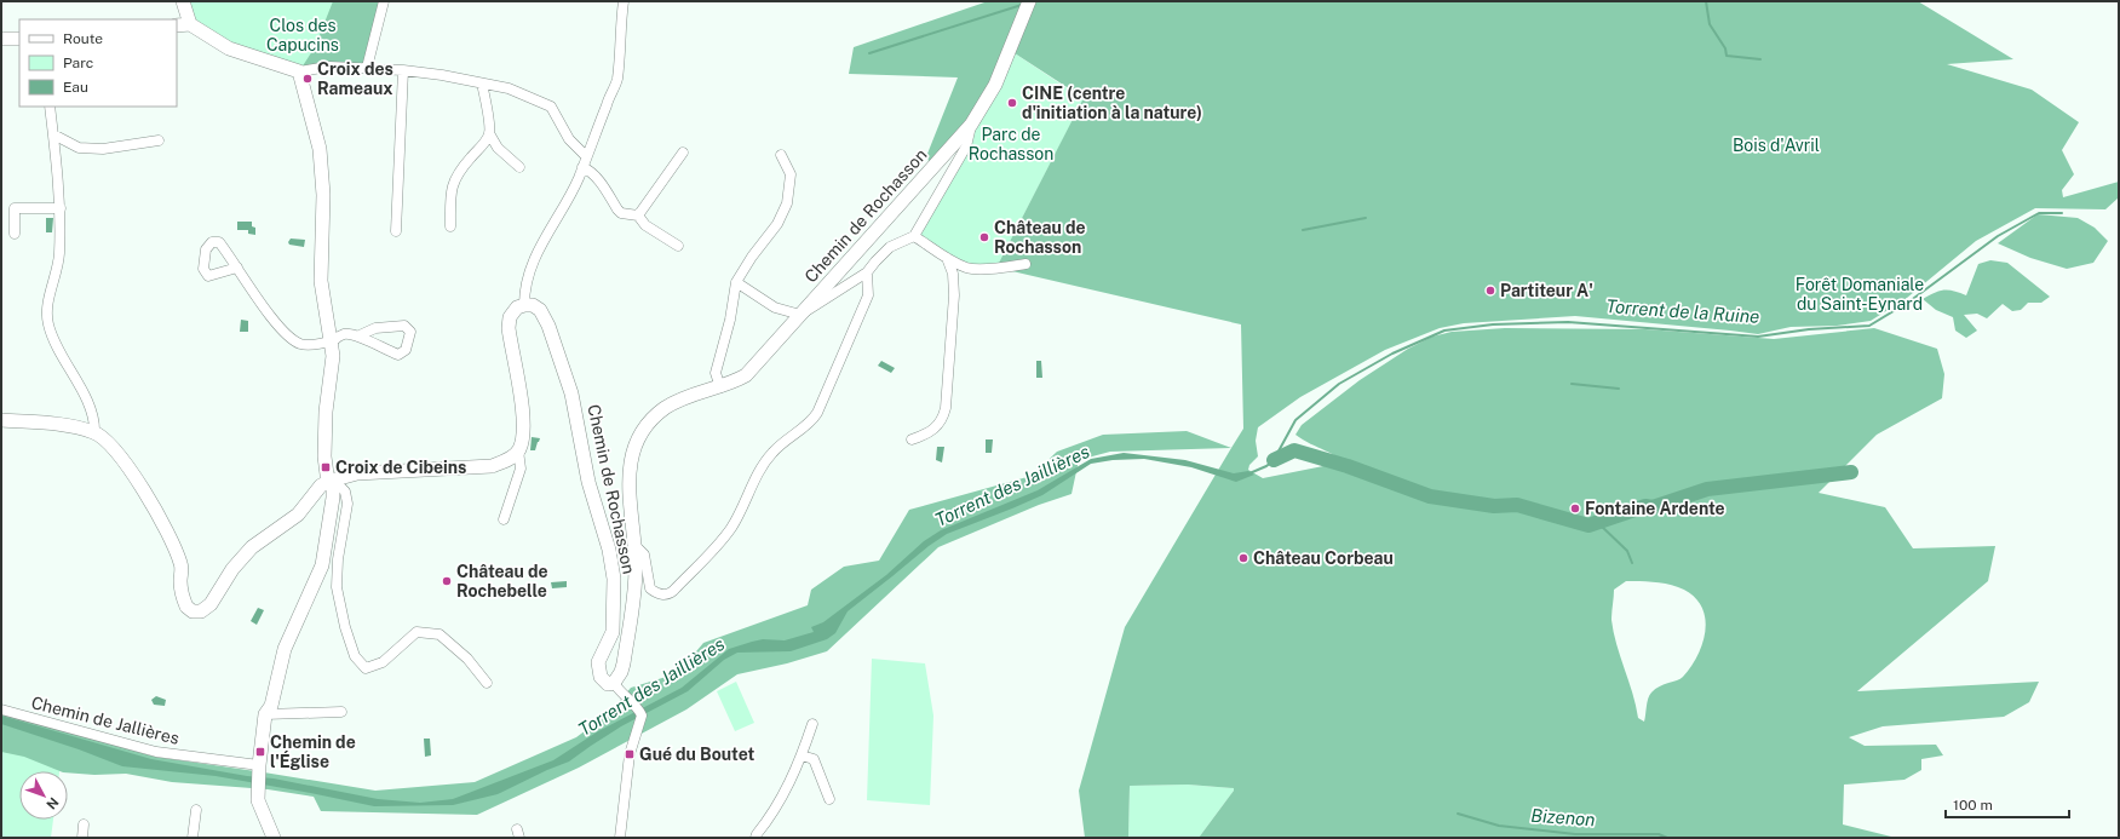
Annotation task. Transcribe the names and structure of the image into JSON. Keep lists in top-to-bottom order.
{
  "streets": {
    "street": ["Chemin de Rochasson", "Chemin de Jallières"]
  },
  "water": ["Torrent de la Ruine", "Torrent des Jaillières", "Bizenon"],
  "parks": [
    "Clos des Capucins",
    "Parc de Rochasson",
    "Bois d'Avril",
    "Forêt Domaniale du Saint-Eynard"
  ],
  "places": {
    "other": [
      "Croix des Rameaux",
      "CINE (centre d'initiation à la nature)",
      "Château de Rochasson",
      "Partiteur A'",
      "Fontaine Ardente",
      "Château Corbeau",
      "Château de Rochebelle"
    ],
    "transit": ["Croix de Cibeins", "Chemin de l'Église", "Gué du Boutet"]
  },
  "legend": ["Route", "Parc", "Eau"],
  "scale_bar": "100 m",
  "north": "bottom right"
}
